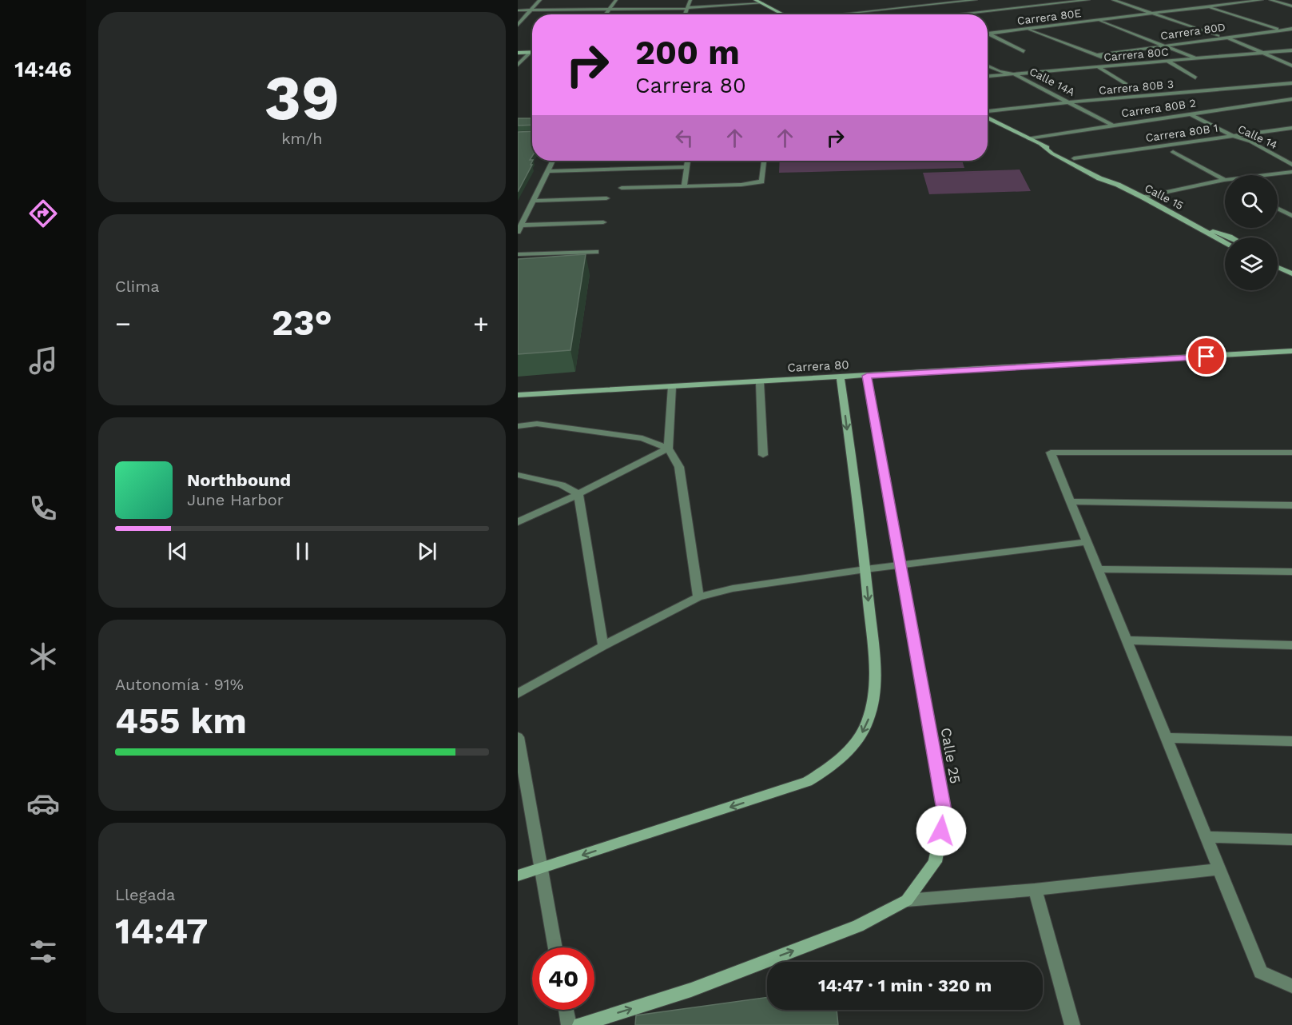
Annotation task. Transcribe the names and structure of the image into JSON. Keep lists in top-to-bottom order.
{
  "streets": {
    "street": [
      "Carrera 80E",
      "Carrera 80D",
      "Carrera 80C",
      "Calle 14A",
      "Carrera 80B 3",
      "Carrera 80B 2",
      "Carrera 80B 1",
      "Calle 14",
      "Calle 15",
      "Carrera 80",
      "Calle 25"
    ]
  },
  "crossings": [
    ["Carrera 80C", "Calle 14A"],
    ["Calle 14A", "Carrera 80B 3"],
    ["Calle 14A", "Carrera 80B 2"],
    ["Carrera 80B 2", "Calle 14"],
    ["Carrera 80B 2", "Calle 15"],
    ["Carrera 80B 1", "Calle 14"],
    ["Carrera 80B 1", "Calle 15"],
    ["Carrera 80", "Calle 25"]
  ],
  "one_way": ["Calle 25"],
  "page": {
    "tabs": "14:46",
    "tile": [
      ["39", "km/h"],
      "Clima",
      ["Autonomía · 91%", "455 km"],
      ["Llegada", "14:47"]
    ],
    "turn": ["200 m", "Carrera 80"],
    "heat": ["−", "23°", "+"],
    "song": ["Northbound", "June Harbor"],
    "limit": "40",
    "trip": "14:47 · 1 min · 320 m"
  }
}
